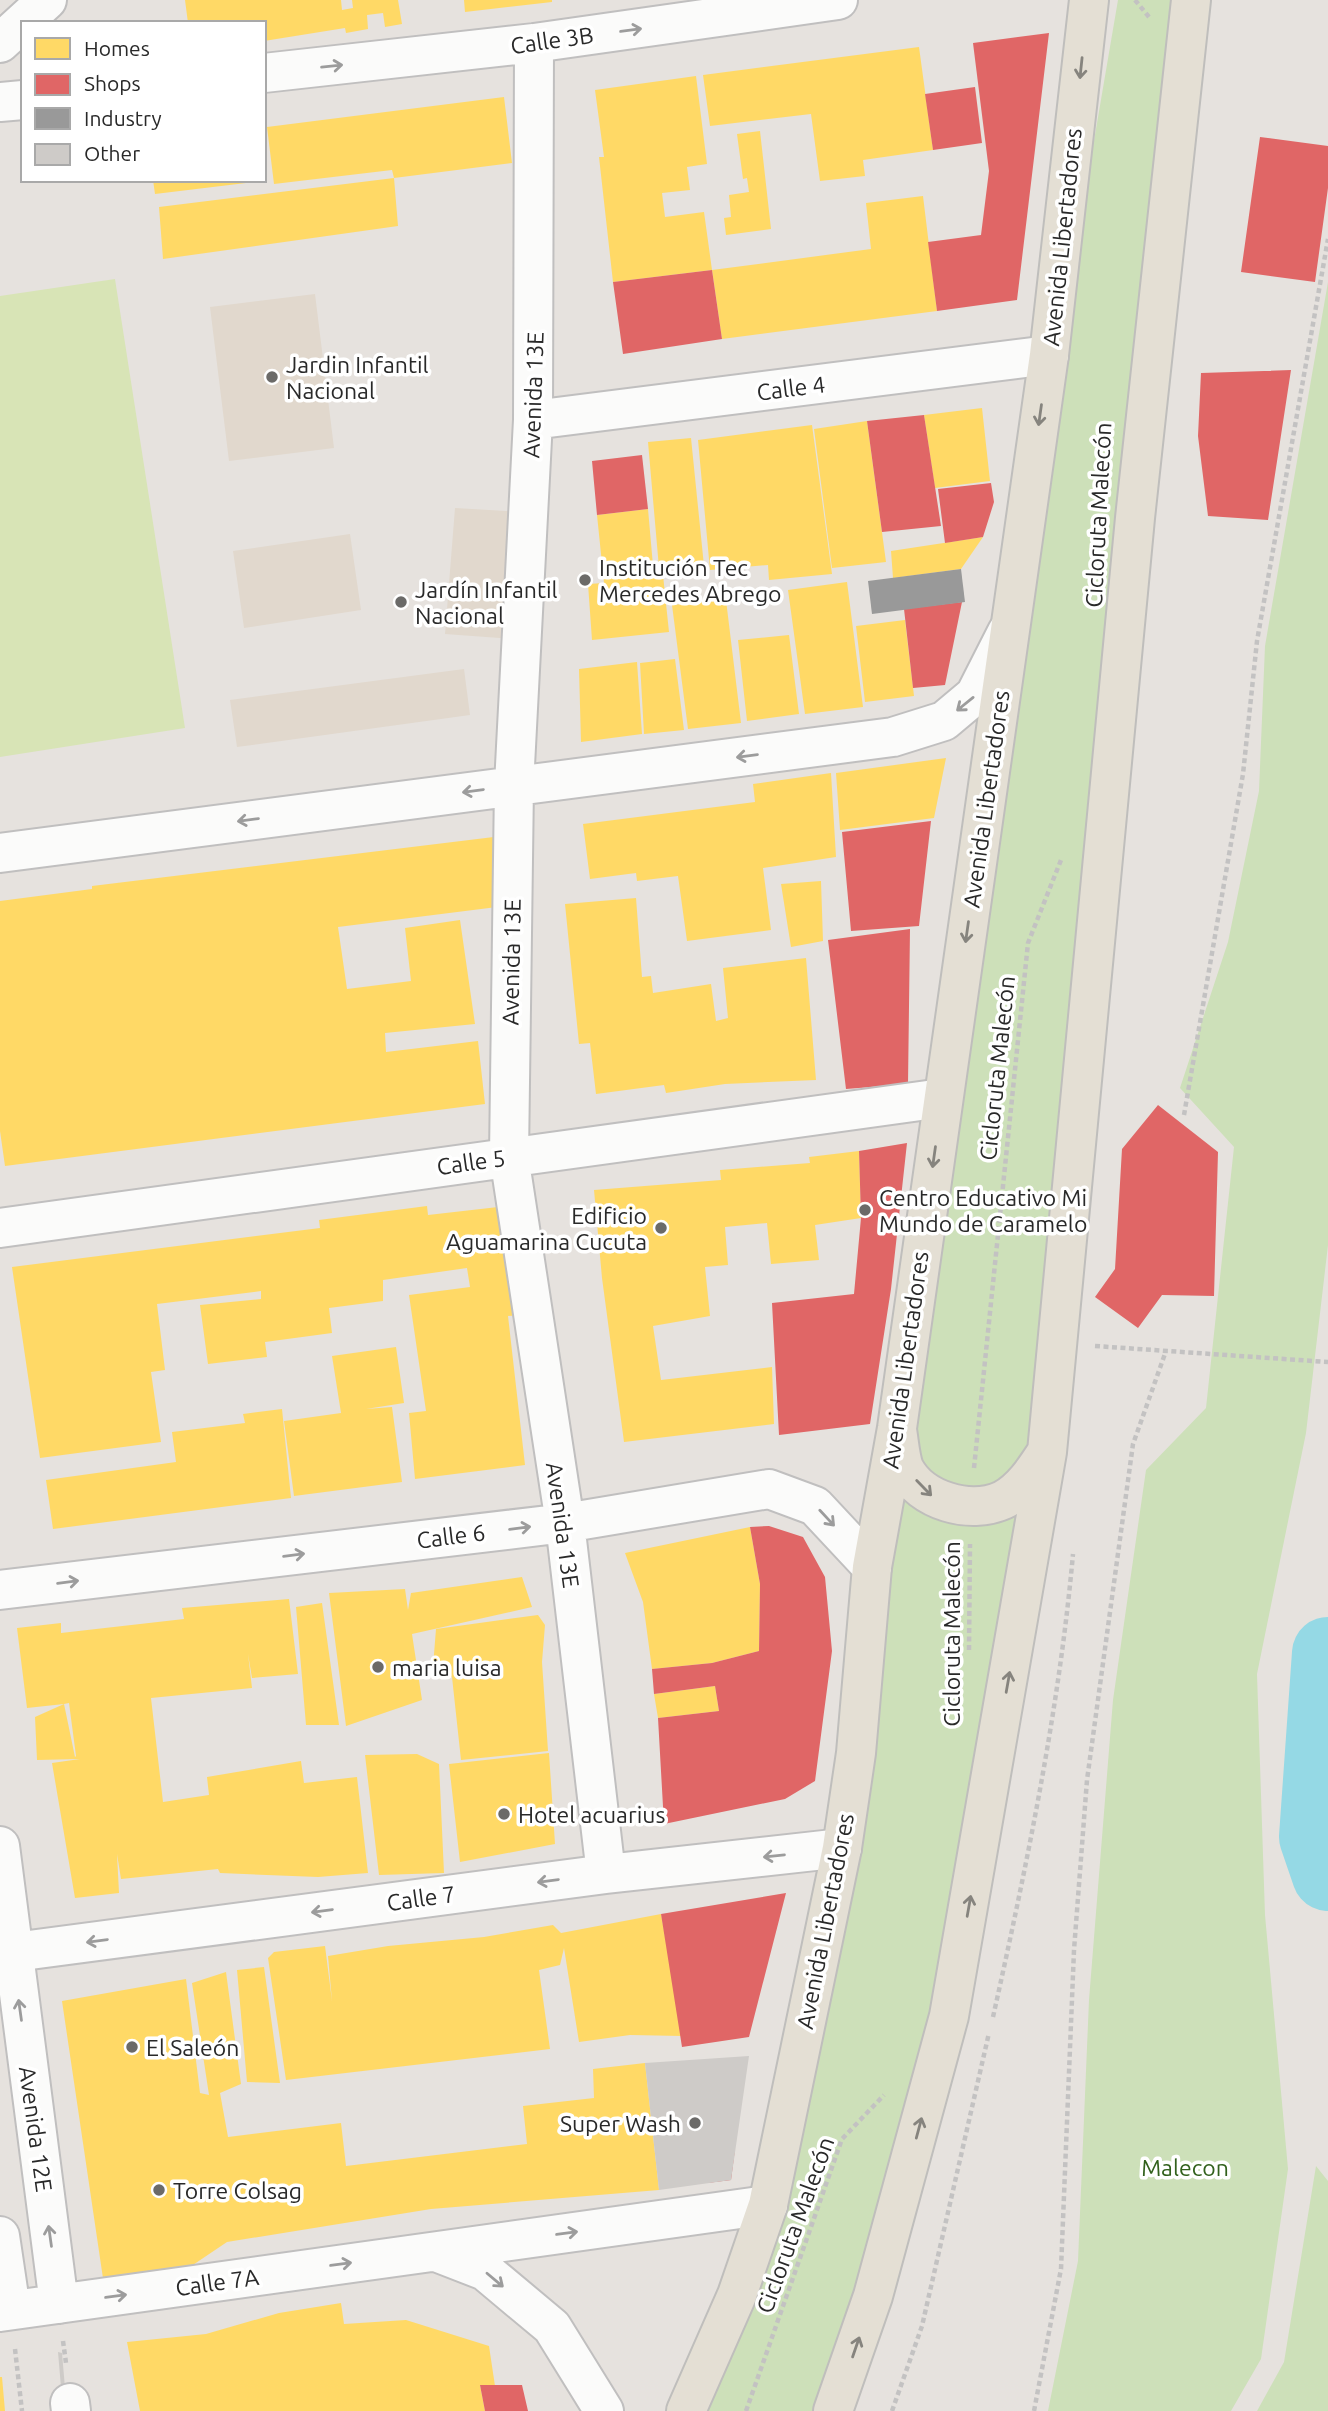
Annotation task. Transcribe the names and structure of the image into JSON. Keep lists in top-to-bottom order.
{
  "streets": {
    "main road": ["Avenida Libertadores"],
    "street": [
      "Calle 3B",
      "Calle 4",
      "Avenida 13E",
      "Calle 5",
      "Calle 6",
      "Calle 7",
      "Avenida 12E",
      "Calle 7A"
    ],
    "path": ["Cicloruta Malecón"]
  },
  "crossings": [
    ["Calle 3B", "Avenida 13E"],
    ["Avenida Libertadores", "Calle 4"],
    ["Avenida Libertadores", "Calle 5"],
    ["Avenida Libertadores", "Calle 6"],
    ["Avenida Libertadores", "Calle 7"],
    ["Avenida Libertadores", "Calle 7A"],
    ["Calle 4", "Avenida 13E"],
    ["Avenida 13E", "Calle 5"],
    ["Avenida 13E", "Calle 6"],
    ["Avenida 13E", "Calle 7"],
    ["Calle 7", "Avenida 12E"],
    ["Avenida 12E", "Calle 7A"]
  ],
  "one_way": [
    "Calle 3B",
    "Calle 6",
    "Calle 7",
    "Avenida 12E",
    "Calle 7A"
  ],
  "parks": ["Malecon"],
  "places": [
    "Jardin Infantil Nacional",
    "Institución Tec Mercedes Abrego",
    "Jardín Infantil Nacional",
    "Centro Educativo Mi Mundo de Caramelo",
    "Edificio Aguamarina Cucuta",
    "maria luisa",
    "Hotel acuarius",
    "El Saleón",
    "Super Wash",
    "Torre Colsag"
  ],
  "legend": [
    "Homes",
    "Shops",
    "Industry",
    "Other"
  ]
}
